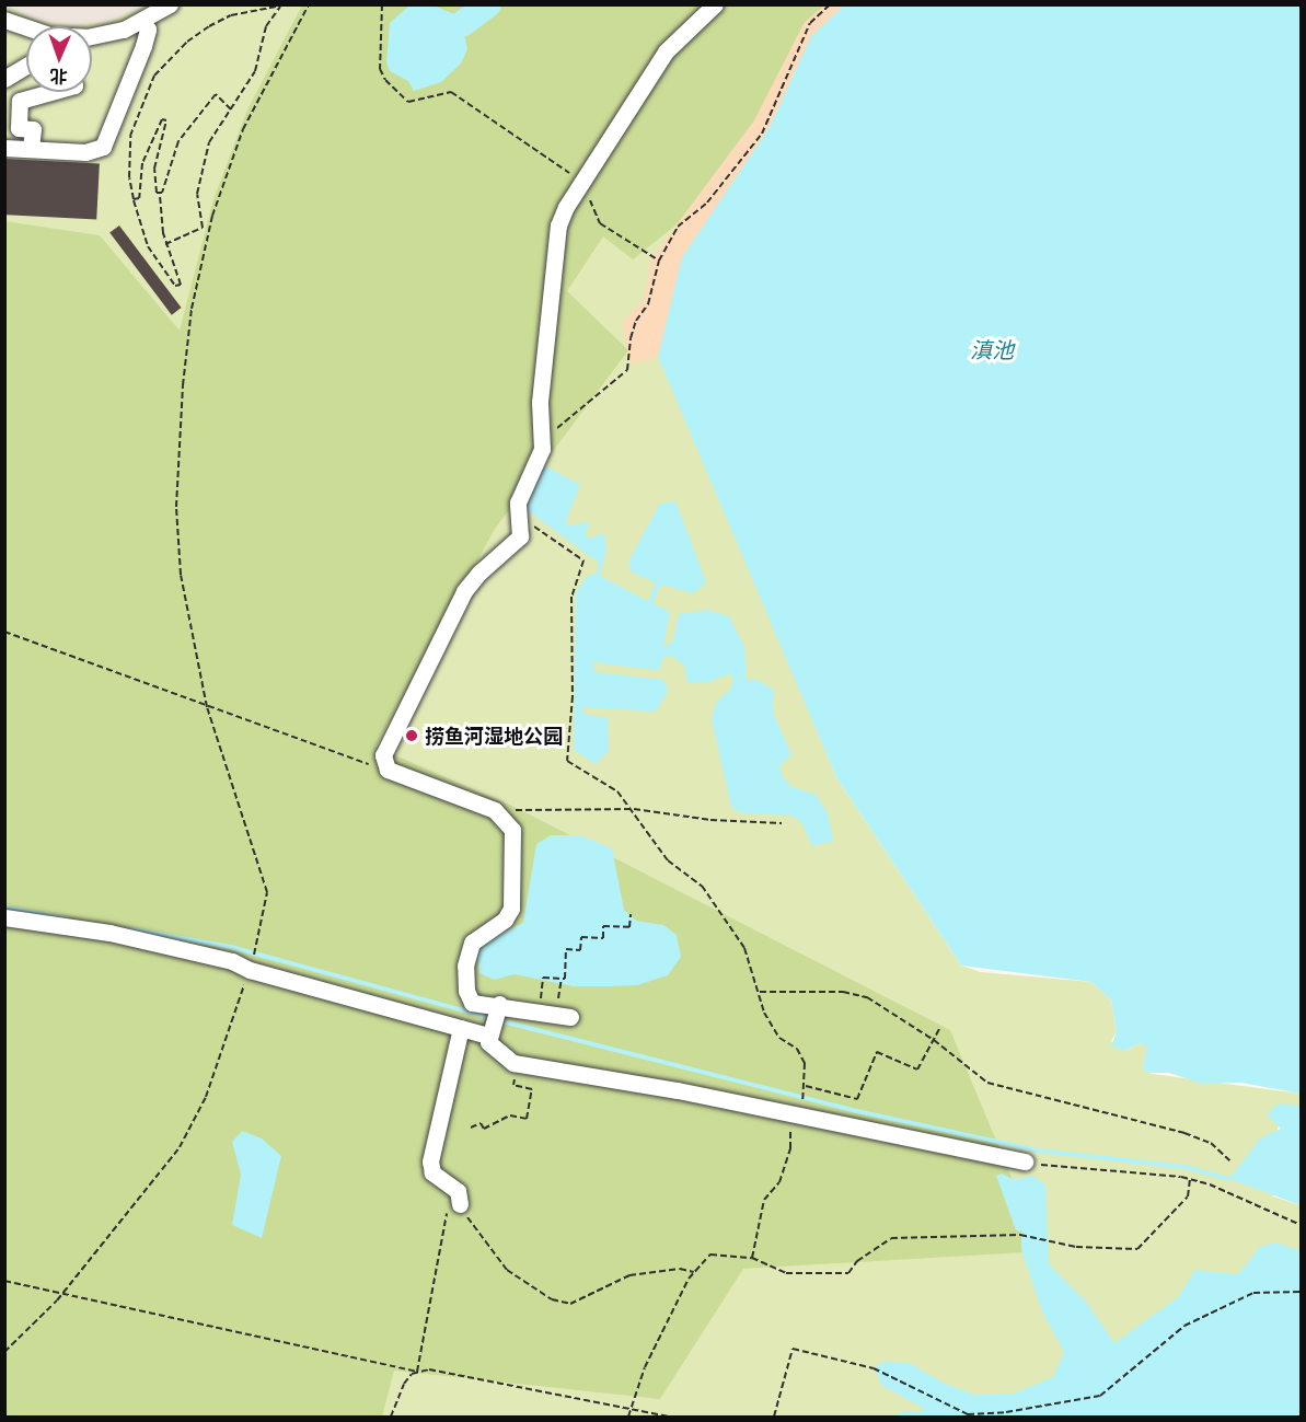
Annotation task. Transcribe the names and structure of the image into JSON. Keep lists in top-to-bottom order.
{
  "water": ["滇池"],
  "places": ["捞鱼河湿地公园"],
  "north": "bottom"
}
